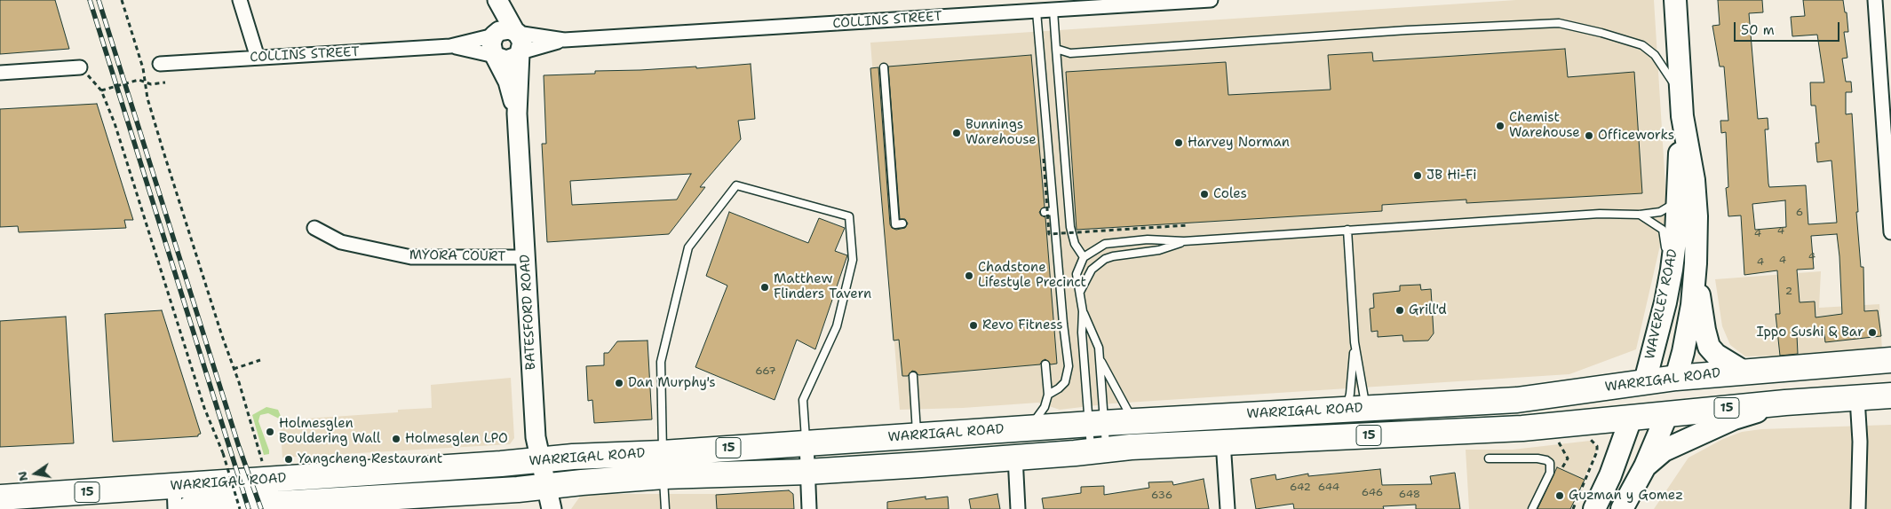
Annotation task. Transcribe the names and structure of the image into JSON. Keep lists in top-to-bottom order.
{
  "streets": {
    "highway": ["WAVERLEY ROAD", "WARRIGAL ROAD", "15"],
    "street": ["COLLINS STREET", "MYORA COURT", "BATESFORD ROAD"]
  },
  "crossings": [
    ["COLLINS STREET", "BATESFORD ROAD"],
    ["MYORA COURT", "BATESFORD ROAD"],
    ["WAVERLEY ROAD", "WARRIGAL ROAD"],
    ["BATESFORD ROAD", "WARRIGAL ROAD"]
  ],
  "places": [
    "Chemist Warehouse",
    "Bunnings Warehouse",
    "Officeworks",
    "Harvey Norman",
    "JB Hi-Fi",
    "Coles",
    "Chadstone Lifestyle Precinct",
    "Matthew Flinders Tavern",
    "Grill'd",
    "Revo Fitness",
    "Ippo Sushi & Bar",
    "Dan Murphy's",
    "Holmesglen Bouldering Wall",
    "Holmesglen LPO",
    "Yangcheng Restaurant",
    "Guzman y Gomez"
  ],
  "house_numbers": [
    "6",
    "4",
    "4",
    "4",
    "4",
    "4",
    "2",
    "667",
    "642",
    "644",
    "646",
    "648",
    "636"
  ],
  "scale_bar": "50 m",
  "north": "left"
}
